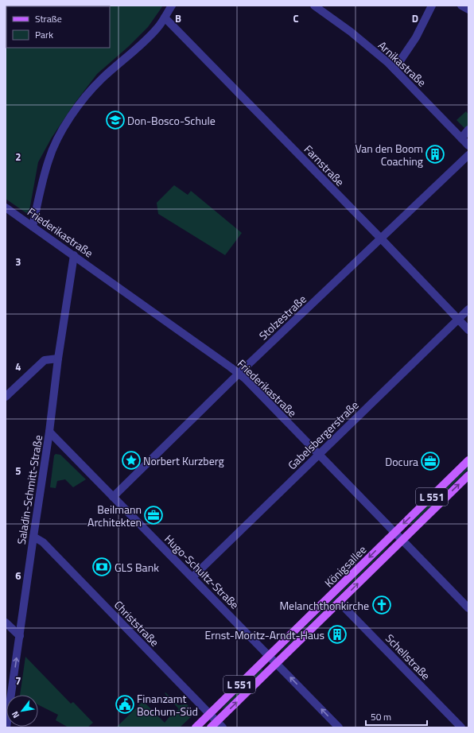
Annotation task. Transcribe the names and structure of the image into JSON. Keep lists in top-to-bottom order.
{
  "streets": {
    "main road": ["L 551", "Königsallee"],
    "street": [
      "Arnikastraße",
      "Farnstraße",
      "Friederikastraße",
      "Stolzestraße",
      "Gabelsbergerstraße",
      "Saladin-Schmitt-Straße",
      "Hugo-Schultz-Straße",
      "Christstraße",
      "Schellstraße"
    ]
  },
  "crossings": [
    ["Farnstraße", "Stolzestraße"],
    ["Farnstraße", "Gabelsbergerstraße"],
    ["Friederikastraße", "Stolzestraße"],
    ["Friederikastraße", "Gabelsbergerstraße"],
    ["Friederikastraße", "Saladin-Schmitt-Straße"],
    ["Friederikastraße", "Königsallee"],
    ["Stolzestraße", "Hugo-Schultz-Straße"],
    ["Gabelsbergerstraße", "Hugo-Schultz-Straße"],
    ["Saladin-Schmitt-Straße", "Hugo-Schultz-Straße"],
    ["Saladin-Schmitt-Straße", "Christstraße"],
    ["Königsallee", "Hugo-Schultz-Straße"],
    ["Königsallee", "Christstraße"],
    ["Königsallee", "Schellstraße"]
  ],
  "places": {
    "school or university": ["Don-Bosco-Schule"],
    "building": ["Van den Boom Coaching", "Ernst-Moritz-Arndt-Haus"],
    "place": ["Norbert Kurzberg"],
    "office": ["Docura", "Beilmann Architekten"],
    "bank": ["GLS Bank"],
    "church": ["Melanchthonkirche"],
    "public building": ["Finanzamt Bochum-Süd"]
  },
  "legend": ["Straße", "Park"],
  "scale_bar": "50 m",
  "north": "bottom left",
  "grid": {
    "columns": ["B", "C", "D"],
    "rows": [
      "2",
      "3",
      "4",
      "5",
      "6",
      "7"
    ]
  }
}
